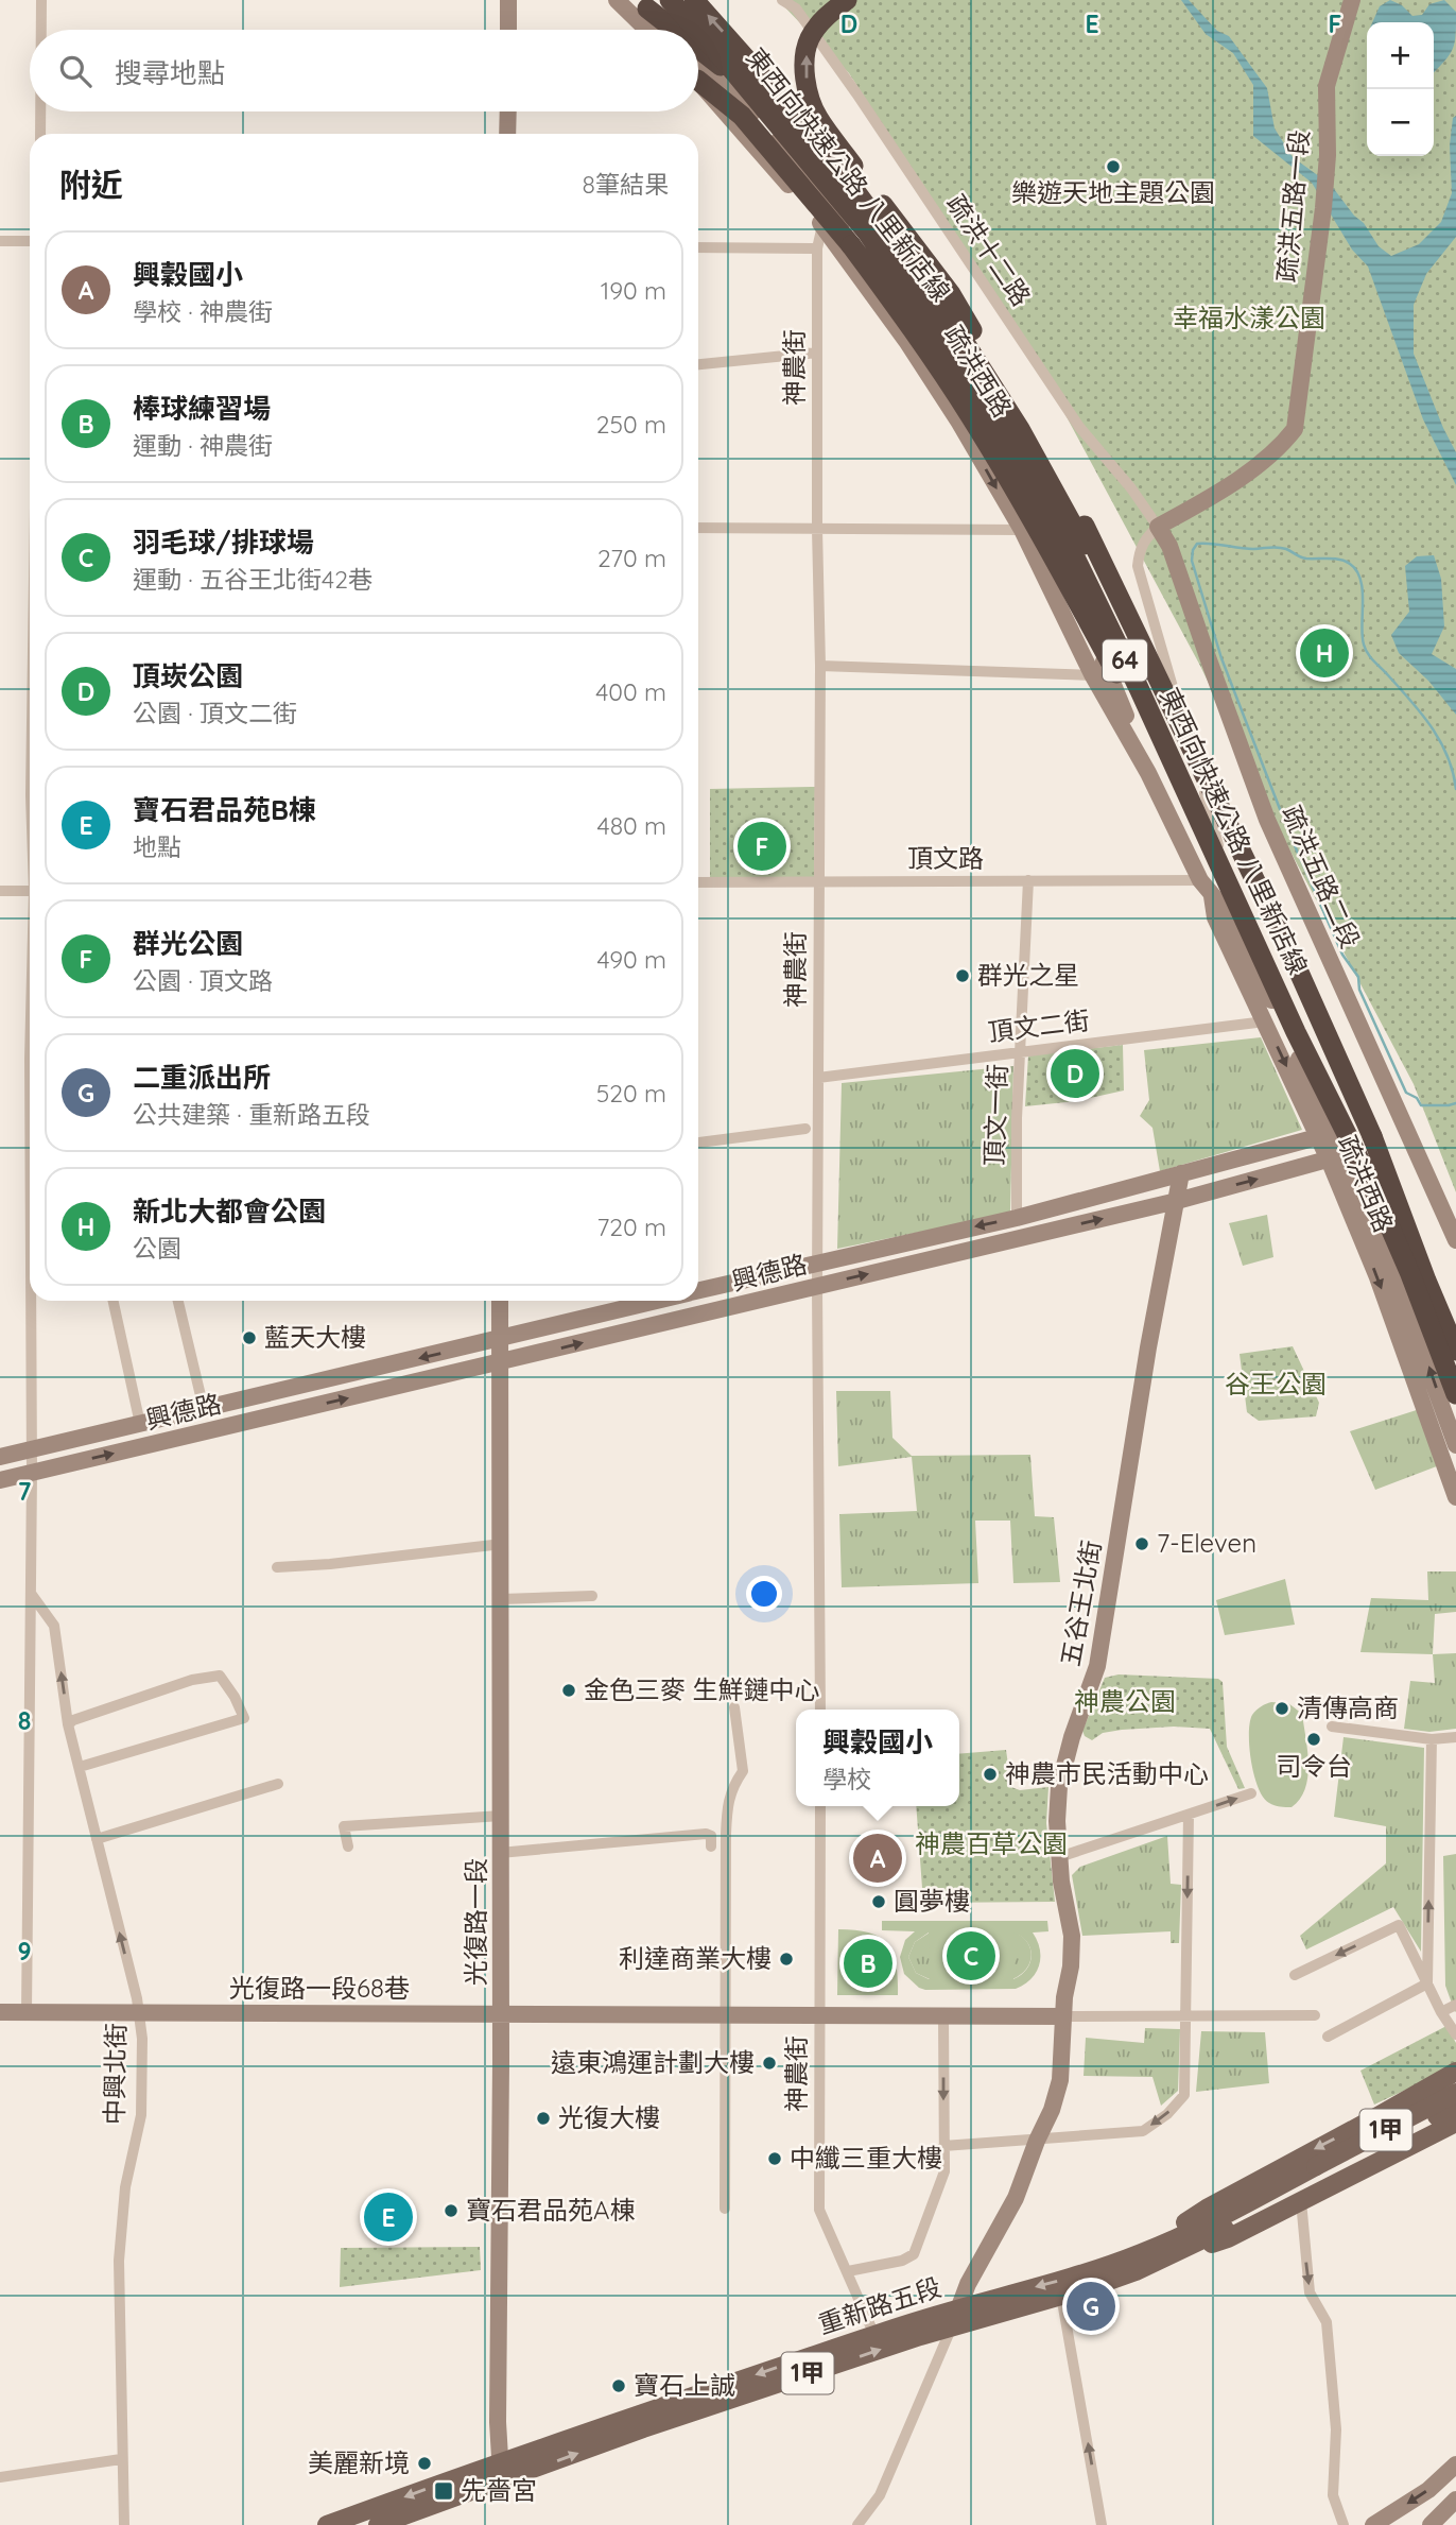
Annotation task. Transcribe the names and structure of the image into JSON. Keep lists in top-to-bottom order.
{
  "streets": {
    "highway": ["東西向快速公路 八里新店線", "64"],
    "main road": ["1甲", "重新路五段"],
    "street": [
      "疏洪五路一段",
      "疏洪十二路",
      "神農街",
      "疏洪西路",
      "頂文路",
      "疏洪五路二段",
      "頂文二街",
      "頂文一街",
      "興德路",
      "五谷王北街",
      "光復路一段",
      "光復路一段68巷",
      "中興北街"
    ]
  },
  "crossings": [
    ["疏洪五路一段", "疏洪十二路"],
    ["疏洪五路一段", "疏洪五路二段"],
    ["疏洪十二路", "疏洪五路二段"],
    ["神農街", "疏洪西路"],
    ["神農街", "頂文路"],
    ["神農街", "頂文二街"],
    ["神農街", "興德路"],
    ["神農街", "光復路一段68巷"],
    ["神農街", "重新路五段"],
    ["疏洪西路", "頂文路"],
    ["疏洪西路", "頂文二街"],
    ["疏洪西路", "興德路"],
    ["頂文路", "頂文一街"],
    ["頂文二街", "頂文一街"],
    ["頂文一街", "興德路"],
    ["興德路", "五谷王北街"],
    ["興德路", "光復路一段"],
    ["五谷王北街", "光復路一段68巷"],
    ["五谷王北街", "重新路五段"],
    ["光復路一段", "光復路一段68巷"],
    ["光復路一段", "重新路五段"],
    ["光復路一段68巷", "中興北街"],
    ["1甲", "重新路五段"]
  ],
  "parks": [
    "幸福水漾公園",
    "谷王公園",
    "神農公園",
    "神農百草公園"
  ],
  "places": {
    "other": [
      "樂遊天地主題公園",
      "群光之星",
      "藍天大樓",
      "7-Eleven",
      "金色三麥 生鮮鏈中心",
      "清傳高商",
      "司令台",
      "神農市民活動中心",
      "圓夢樓",
      "利達商業大樓",
      "遠東鴻運計劃大樓",
      "光復大樓",
      "中纖三重大樓",
      "寶石君品苑A棟",
      "寶石上誠",
      "美麗新境"
    ],
    "transit": ["先嗇宮"]
  },
  "page": {
    "map_buttons": ["+", "−"],
    "search": "搜尋地點",
    "heading": ["附近", "8筆結果"],
    "list": [
      {
        "mark": "A",
        "name": "興穀國小",
        "note": "學校 · 神農街",
        "value": "190 m"
      },
      {
        "mark": "B",
        "name": "棒球練習場",
        "note": "運動 · 神農街",
        "value": "250 m"
      },
      {
        "mark": "C",
        "name": "羽毛球/排球場",
        "note": "運動 · 五谷王北街42巷",
        "value": "270 m"
      },
      {
        "mark": "D",
        "name": "頂崁公園",
        "note": "公園 · 頂文二街",
        "value": "400 m"
      },
      {
        "mark": "E",
        "name": "寶石君品苑B棟",
        "note": "地點",
        "value": "480 m"
      },
      {
        "mark": "F",
        "name": "群光公園",
        "note": "公園 · 頂文路",
        "value": "490 m"
      },
      {
        "mark": "G",
        "name": "二重派出所",
        "note": "公共建築 · 重新路五段",
        "value": "520 m"
      },
      {
        "mark": "H",
        "name": "新北大都會公園",
        "note": "公園",
        "value": "720 m"
      }
    ],
    "pins": [
      "H",
      "F",
      "D",
      "A",
      "C",
      "B",
      "E",
      "G"
    ],
    "popup": ["興穀國小", "學校"]
  },
  "grid": {
    "columns": ["D", "E", "F"],
    "rows": ["7", "8", "9"]
  }
}
